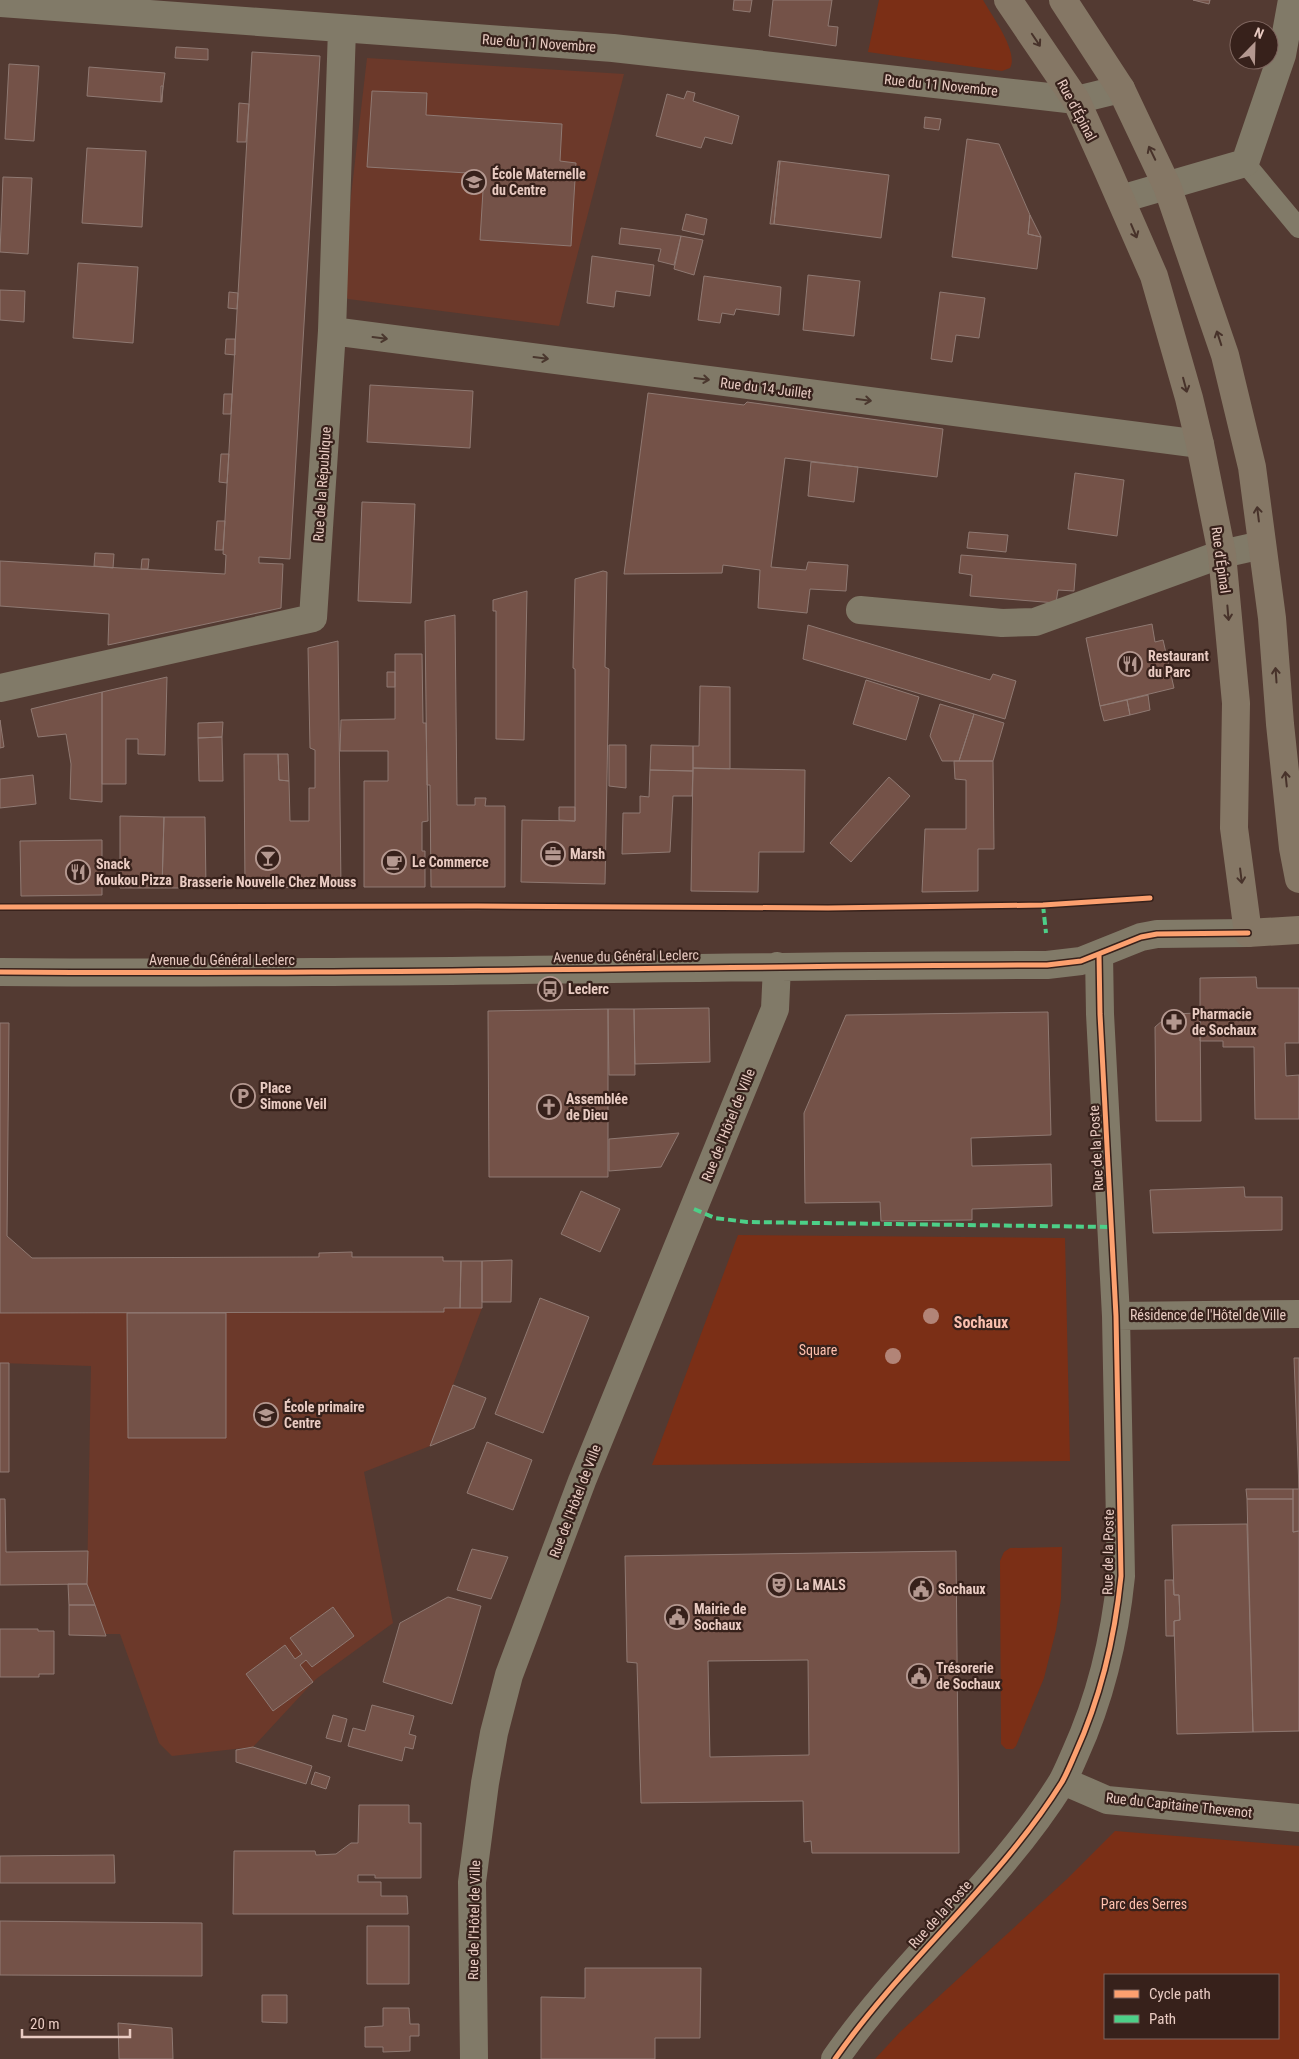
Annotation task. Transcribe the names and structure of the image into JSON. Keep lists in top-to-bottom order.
{
  "streets": {
    "main road": ["Rue d'Épinal", "Avenue du Général Leclerc"],
    "street": [
      "Rue du 11 Novembre",
      "Rue du 14 Juillet",
      "Rue de la République",
      "Rue de l'Hôtel de Ville",
      "Rue de la Poste",
      "Résidence de l'Hôtel de Ville",
      "Rue du Capitaine Thevenot"
    ]
  },
  "crossings": [
    ["Rue du 11 Novembre", "Rue d'Épinal"],
    ["Rue du 11 Novembre", "Rue de la République"],
    ["Rue d'Épinal", "Rue du 14 Juillet"],
    ["Rue d'Épinal", "Avenue du Général Leclerc"],
    ["Rue du 14 Juillet", "Rue de la République"],
    ["Avenue du Général Leclerc", "Rue de l'Hôtel de Ville"],
    ["Avenue du Général Leclerc", "Rue de la Poste"],
    ["Rue de la Poste", "Résidence de l'Hôtel de Ville"],
    ["Rue de la Poste", "Rue du Capitaine Thevenot"]
  ],
  "districts": ["Sochaux"],
  "parks": ["Square", "Parc des Serres"],
  "places": {
    "school or university": ["École Maternelle du Centre", "École primaire Centre"],
    "restaurant": ["Restaurant du Parc", "Snack Koukou Pizza"],
    "office": ["Marsh"],
    "bar": ["Brasserie Nouvelle Chez Mouss"],
    "cafe": ["Le Commerce"],
    "bus stop": ["Leclerc"],
    "pharmacy": ["Pharmacie de Sochaux"],
    "parking": ["Place Simone Veil"],
    "church": ["Assemblée de Dieu"],
    "theatre": ["La MALS"],
    "public building": ["Sochaux", "Mairie de Sochaux", "Trésorerie de Sochaux"]
  },
  "legend": ["Cycle path", "Path"],
  "scale_bar": "20 m",
  "north": "top right"
}
